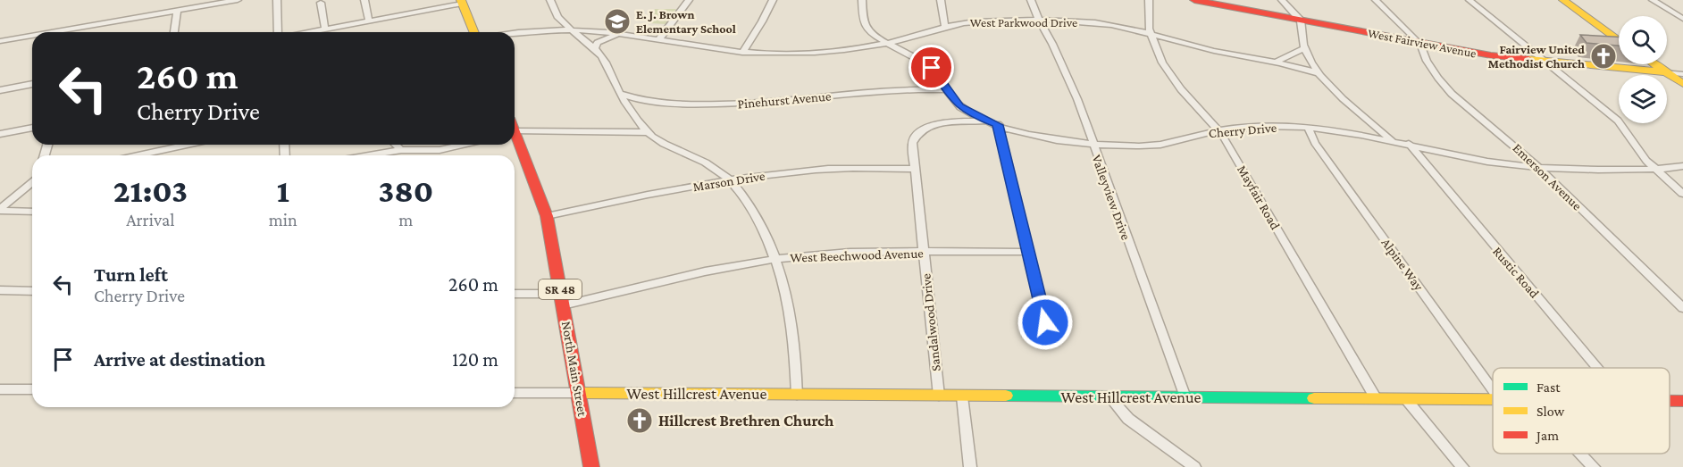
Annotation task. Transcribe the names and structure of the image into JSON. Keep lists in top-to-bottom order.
{
  "streets": {
    "street": [
      "West Parkwood Drive",
      "West Fairview Avenue",
      "Pinehurst Avenue",
      "Cherry Drive",
      "Emerson Avenue",
      "Marson Drive",
      "Valleyview Drive",
      "Mayfair Road",
      "West Beechwood Avenue",
      "Alpine Way",
      "Rustic Road",
      "SR 48",
      "Sandalwood Drive",
      "North Main Street",
      "West Hillcrest Avenue"
    ]
  },
  "crossings": [
    ["West Parkwood Drive", "Cherry Drive"],
    ["West Parkwood Drive", "Valleyview Drive"],
    ["West Parkwood Drive", "Mayfair Road"],
    ["West Fairview Avenue", "Emerson Avenue"],
    ["Pinehurst Avenue", "Cherry Drive"],
    ["Cherry Drive", "Emerson Avenue"],
    ["Cherry Drive", "Valleyview Drive"],
    ["Cherry Drive", "Mayfair Road"],
    ["Cherry Drive", "Alpine Way"],
    ["Cherry Drive", "Rustic Road"],
    ["Cherry Drive", "Sandalwood Drive"],
    ["Marson Drive", "Sandalwood Drive"],
    ["Marson Drive", "North Main Street"],
    ["Valleyview Drive", "West Hillcrest Avenue"],
    ["Mayfair Road", "West Hillcrest Avenue"],
    ["West Beechwood Avenue", "Sandalwood Drive"],
    ["West Beechwood Avenue", "North Main Street"],
    ["Sandalwood Drive", "West Hillcrest Avenue"],
    ["North Main Street", "West Hillcrest Avenue"]
  ],
  "places": {
    "school or university": ["E. J. Brown Elementary School"],
    "church": ["Fairview United Methodist Church", "Hillcrest Brethren Church"]
  },
  "legend": ["Fast", "Slow", "Jam"],
  "page": {
    "turn": ["260 m", "Cherry Drive"],
    "eta": [
      "21:03",
      "Arrival",
      "1",
      "min",
      "380",
      "m"
    ],
    "list": [
      {
        "name": "Turn left",
        "note": "Cherry Drive",
        "value": "260 m"
      },
      {
        "name": "Arrive at destination",
        "value": "120 m"
      }
    ]
  }
}
